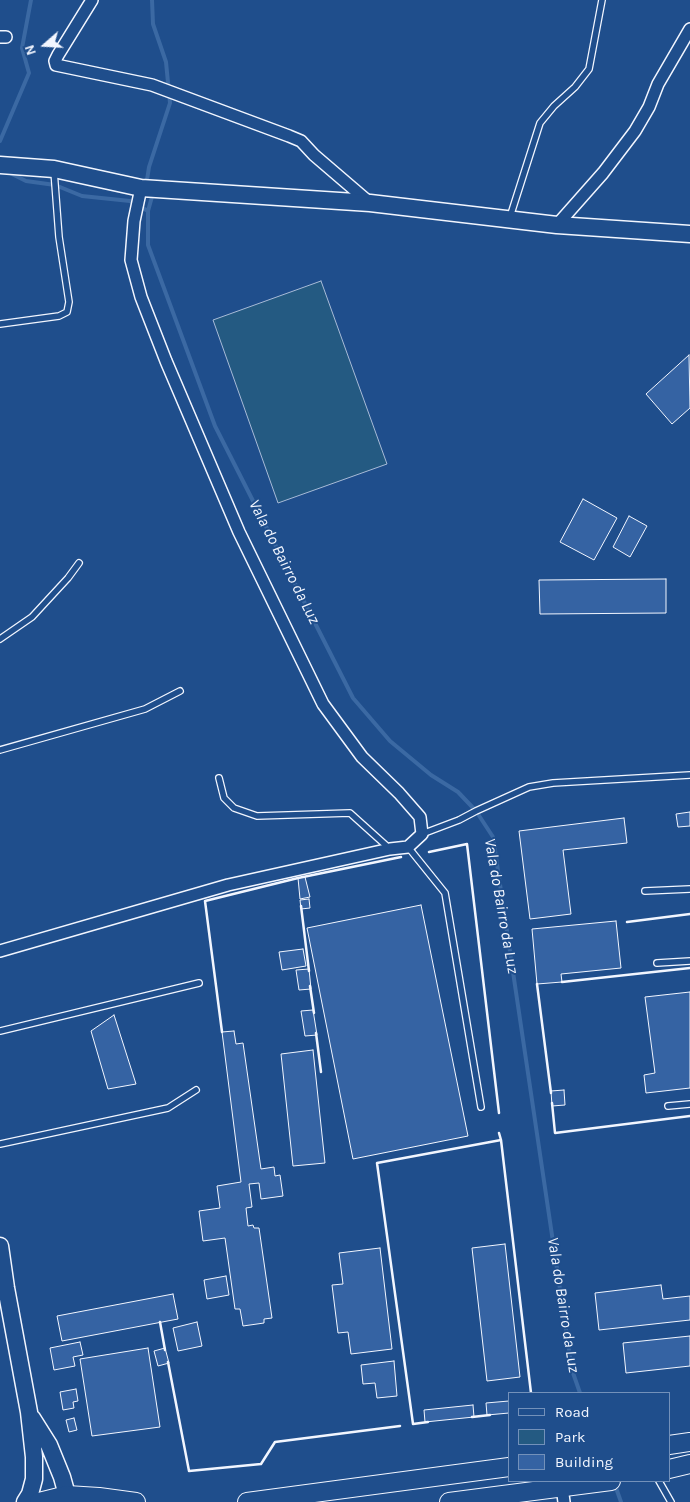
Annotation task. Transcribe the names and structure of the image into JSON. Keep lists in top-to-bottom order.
{
  "water": ["Vala do Bairro da Luz"],
  "legend": ["Road", "Park", "Building"],
  "north": "left"
}
